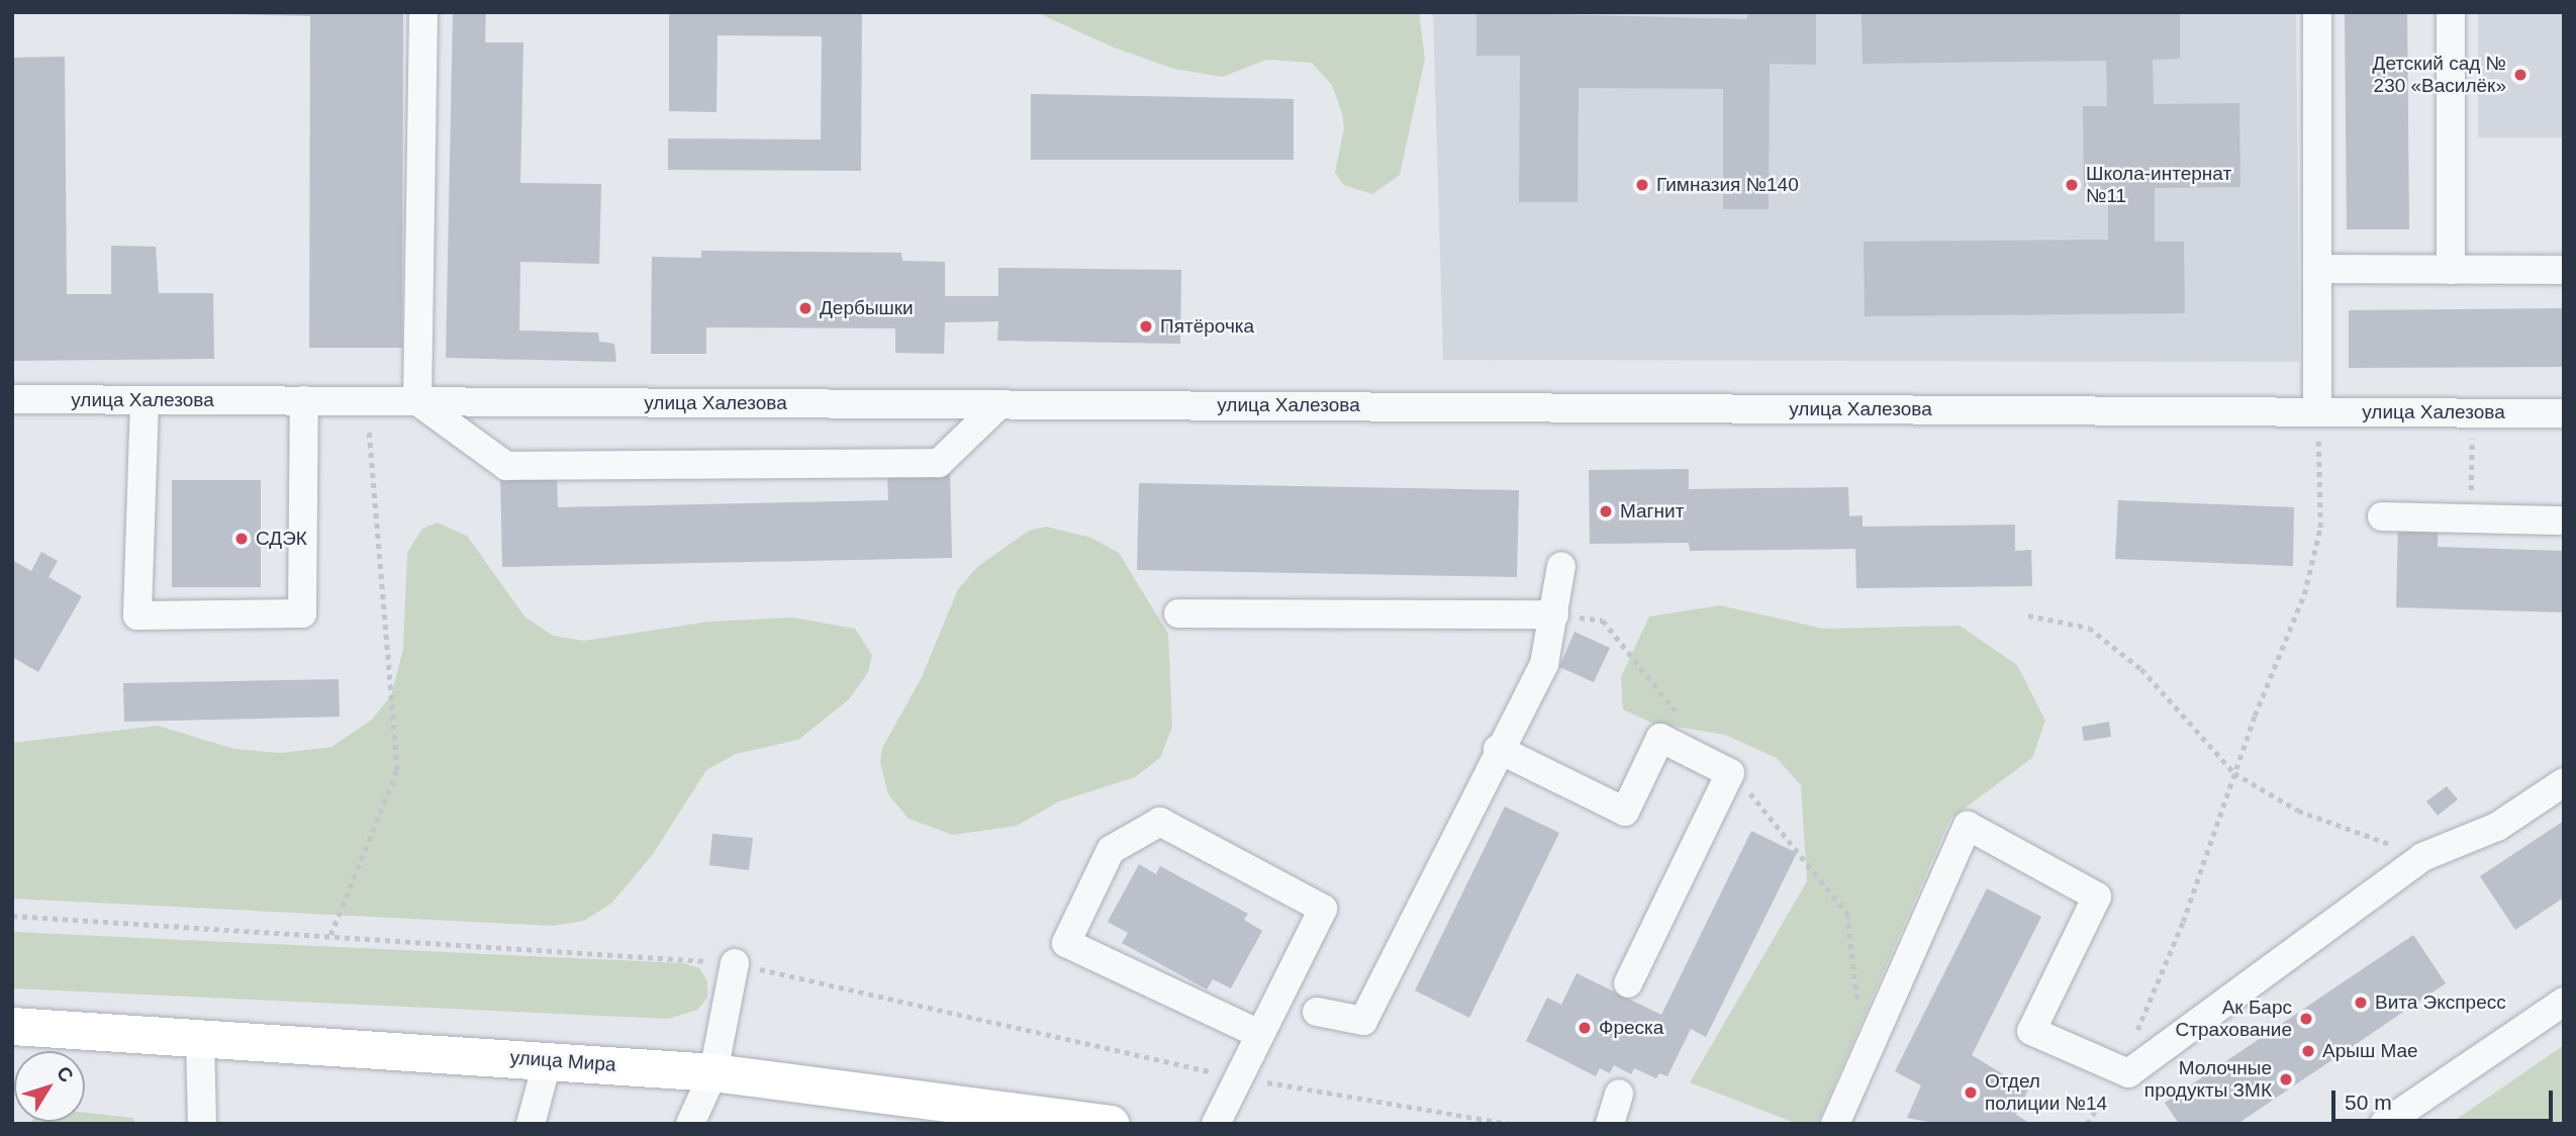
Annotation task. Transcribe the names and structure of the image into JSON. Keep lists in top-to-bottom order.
{
  "streets": {
    "main road": ["улица Мира"],
    "street": ["улица Халезова"]
  },
  "places": [
    "Детский сад № 230 «Василёк»",
    "Гимназия №140",
    "Школа-интернат №11",
    "Дербышки",
    "Пятёрочка",
    "Магнит",
    "СДЭК",
    "Вита Экспресс",
    "Ак Барс Страхование",
    "Фреска",
    "Арыш Мае",
    "Молочные продукты ЗМК",
    "Отдел полиции №14"
  ],
  "scale_bar": "50 m",
  "north": "top right"
}
